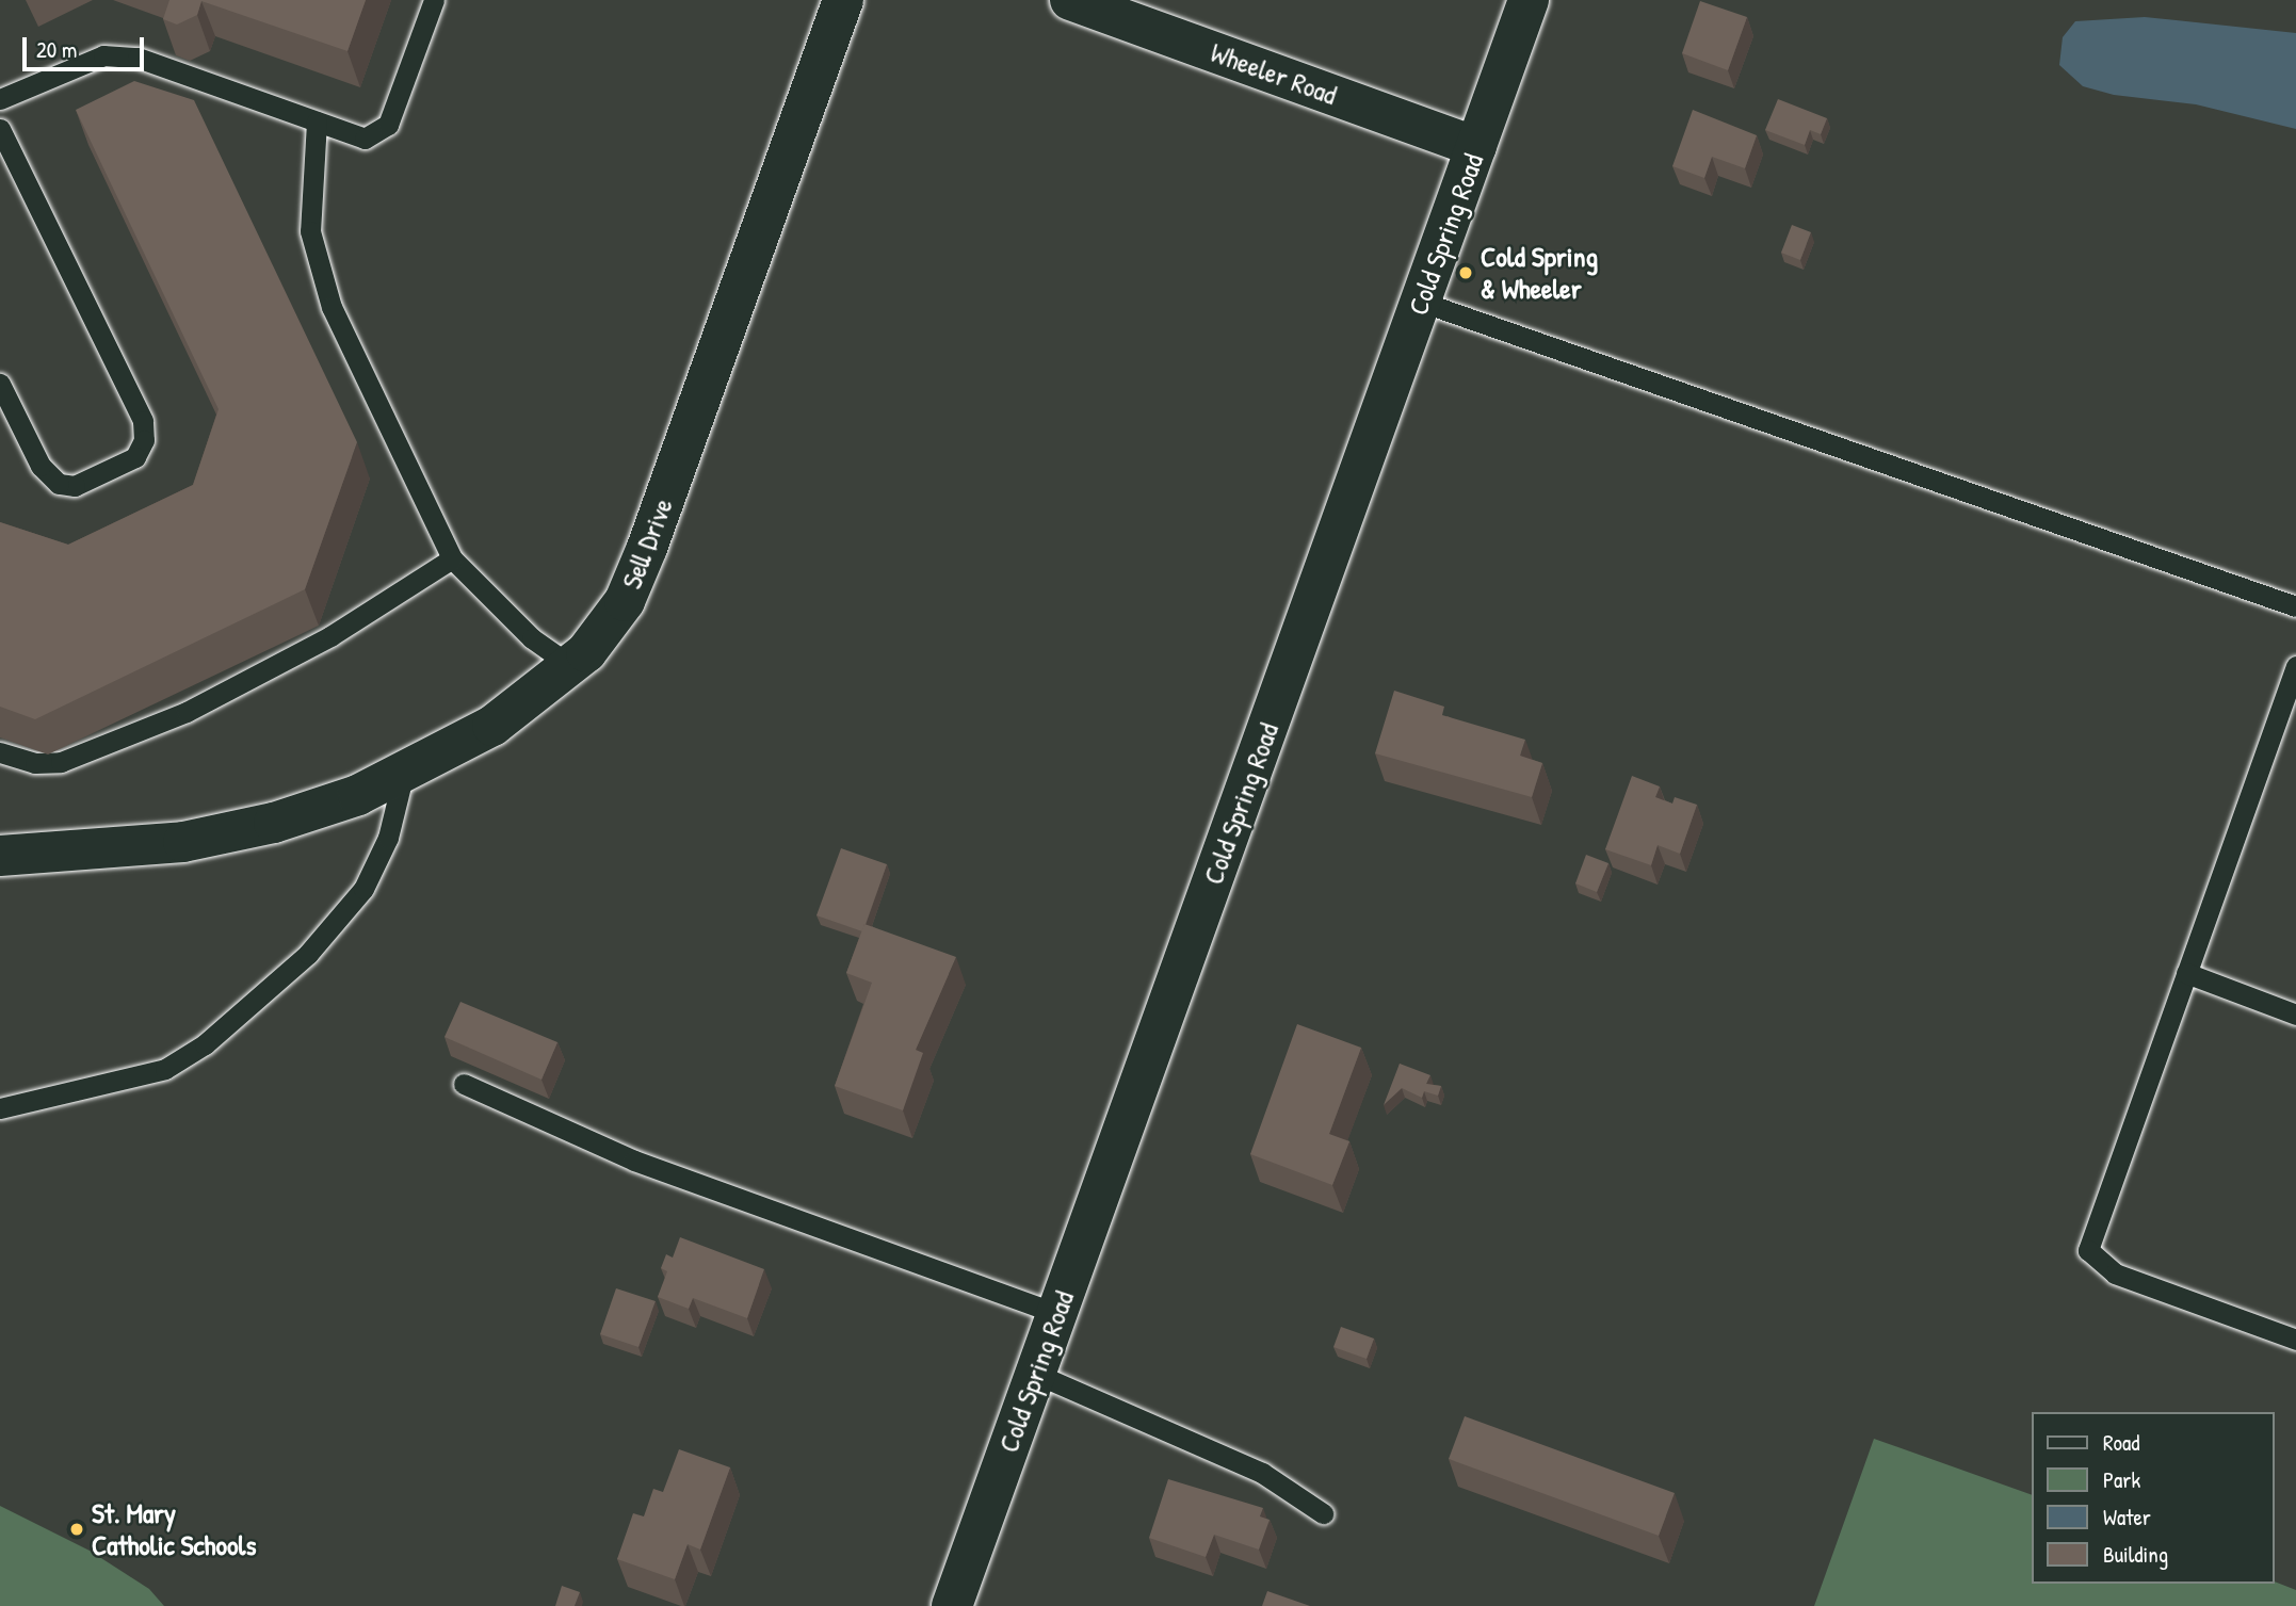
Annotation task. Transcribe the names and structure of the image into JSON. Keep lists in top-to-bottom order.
{
  "streets": {
    "street": ["Wheeler Road", "Cold Spring Road", "Sell Drive"]
  },
  "crossings": [
    ["Wheeler Road", "Cold Spring Road"]
  ],
  "places": ["Cold Spring & Wheeler", "St. Mary Catholic Schools"],
  "legend": [
    "Road",
    "Park",
    "Water",
    "Building"
  ],
  "scale_bar": "20 m"
}
